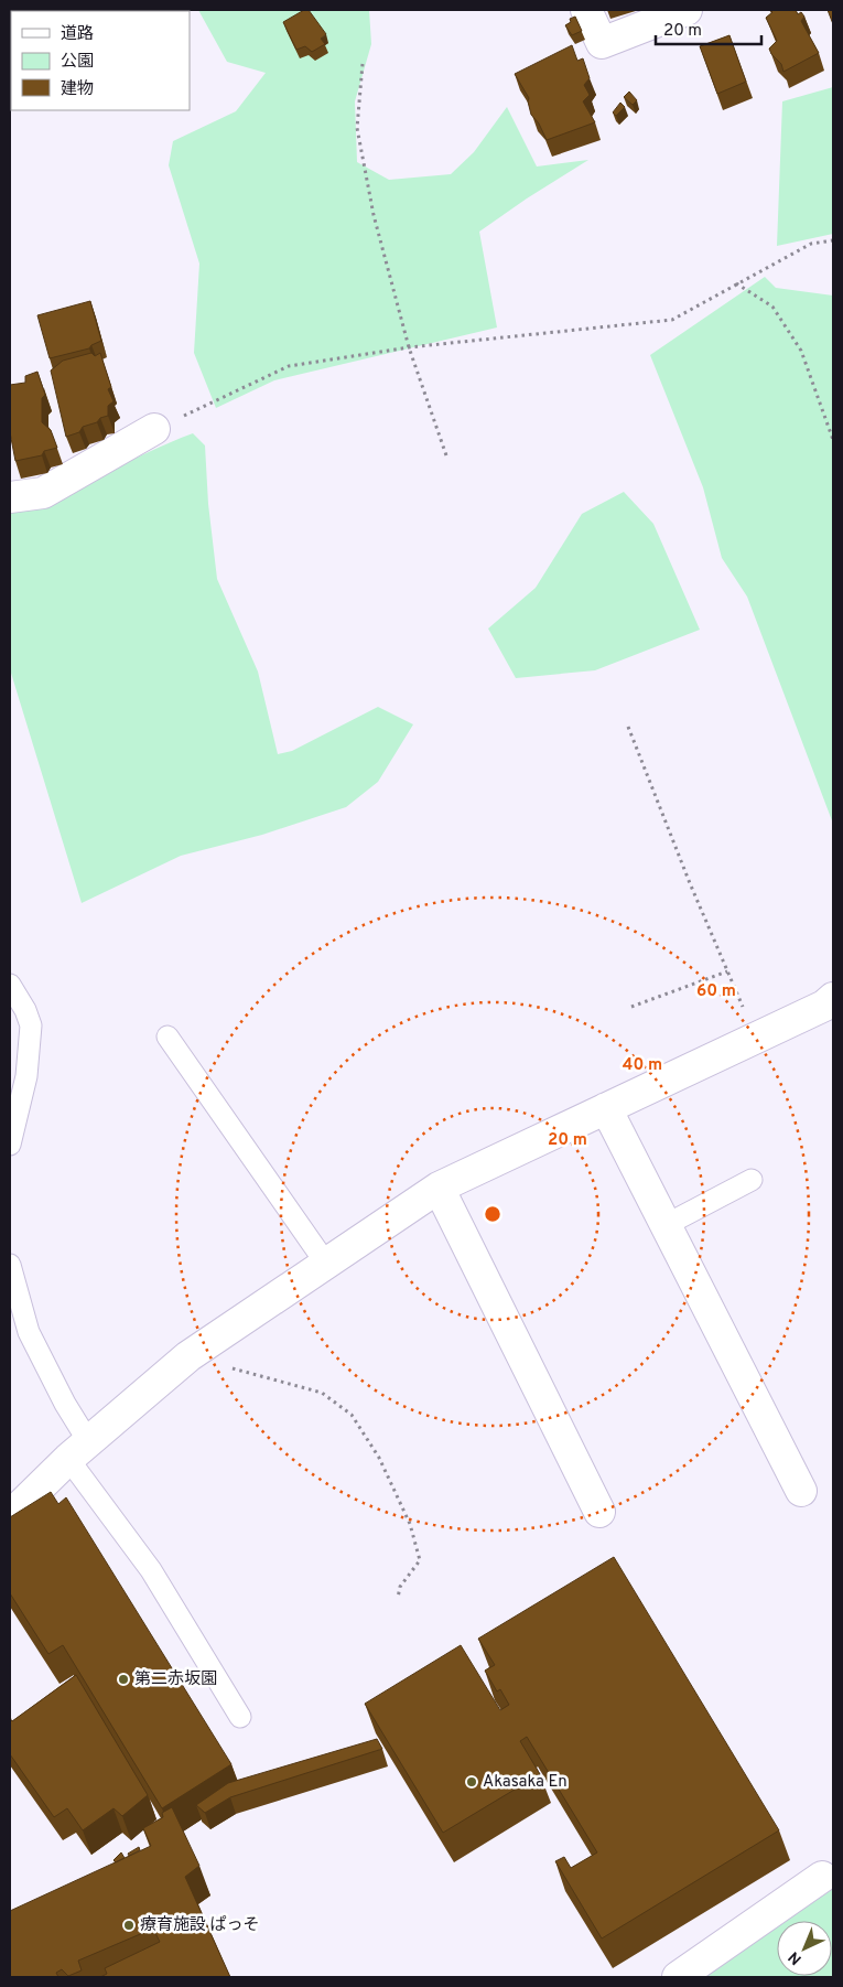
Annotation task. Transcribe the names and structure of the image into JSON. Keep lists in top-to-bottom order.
{
  "places": ["第二赤坂園", "Akasaka En", "療育施設 ぱっそ"],
  "legend": ["道路", "公園", "建物"],
  "scale_bar": "20 m",
  "north": "bottom left",
  "rings": ["60 m", "40 m", "20 m"]
}
